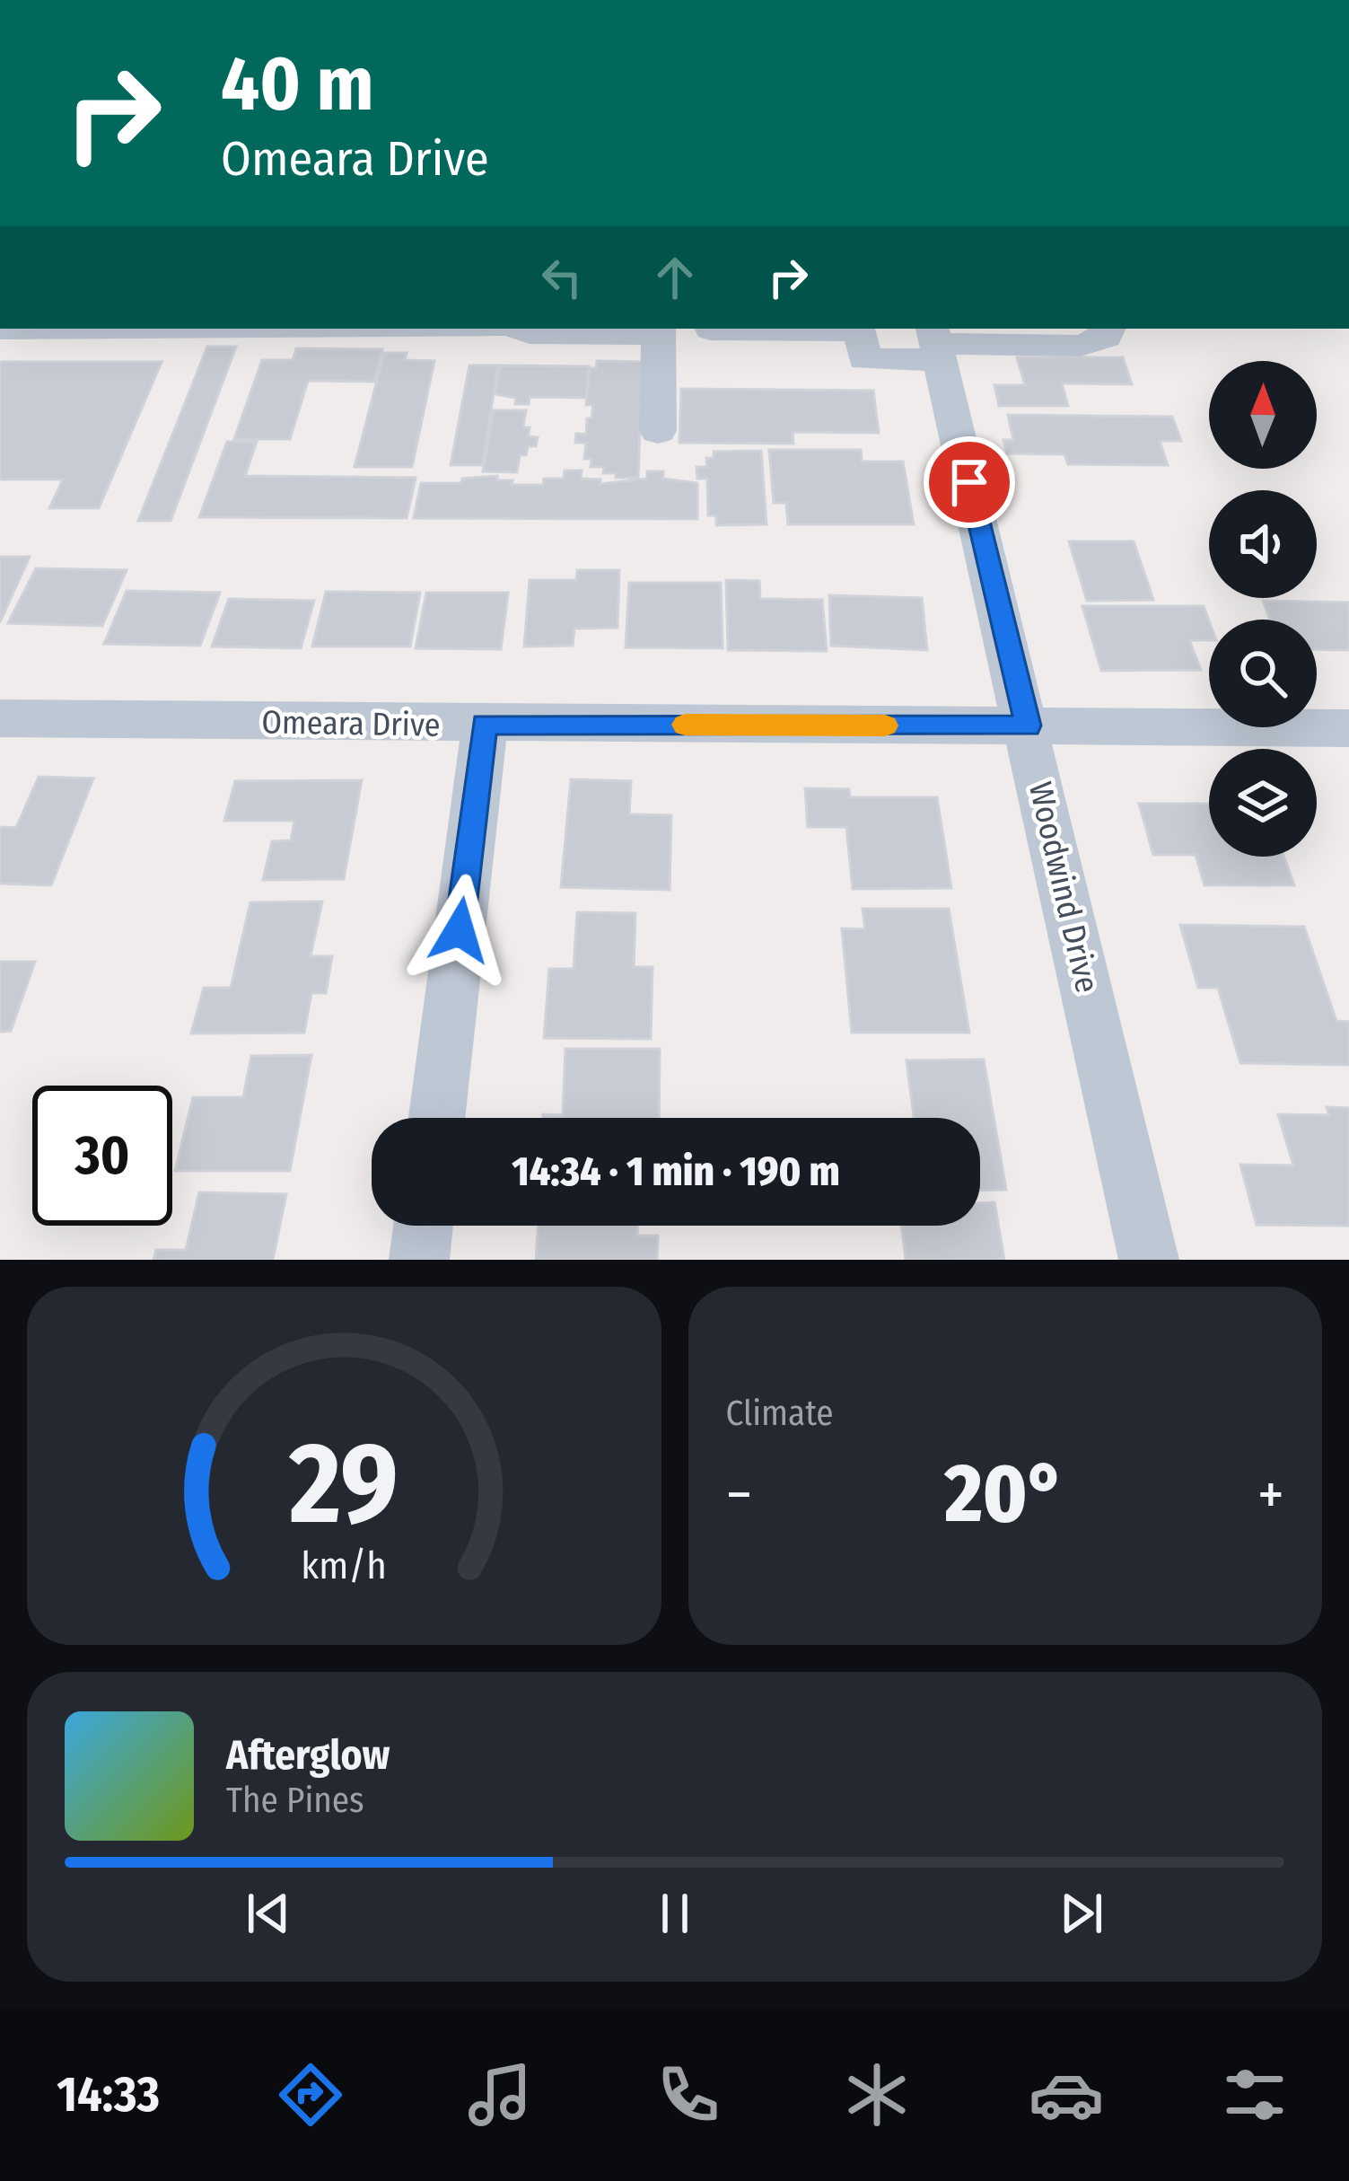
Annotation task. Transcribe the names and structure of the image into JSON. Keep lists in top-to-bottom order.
{
  "streets": {
    "street": ["Omeara Drive", "Woodwind Drive"]
  },
  "crossings": [
    ["Omeara Drive", "Woodwind Drive"]
  ],
  "north": "top",
  "page": {
    "turn": ["40 m", "Omeara Drive"],
    "limit": "30",
    "trip": "14:34 · 1 min · 190 m",
    "tile": "Climate",
    "heat": ["−", "20°", "+"],
    "song": ["Afterglow", "The Pines"],
    "tabs": "14:33",
    "gauge": ["29", "km/h"]
  }
}
